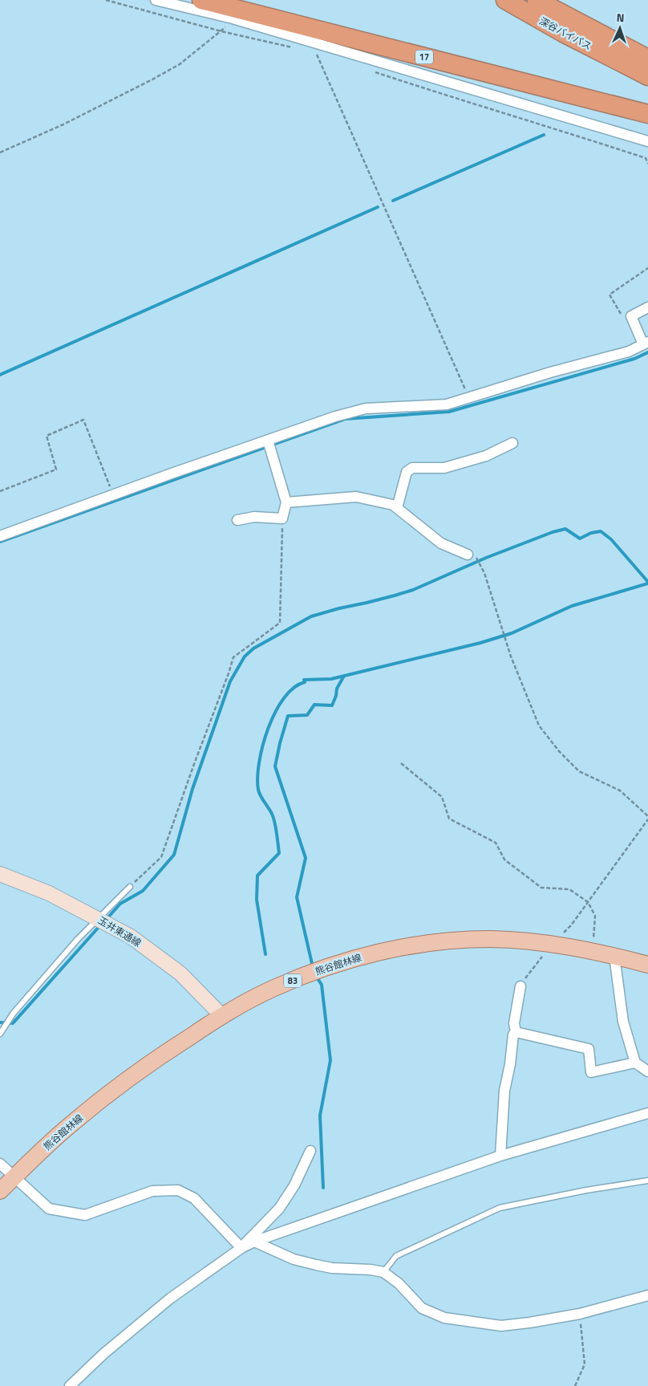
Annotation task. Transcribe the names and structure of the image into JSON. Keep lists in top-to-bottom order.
{
  "streets": {
    "highway": ["深谷バイパス", "17"],
    "main road": ["熊谷館林線", "83"],
    "street": ["玉井東通線"]
  },
  "crossings": [
    ["玉井東通線", "熊谷館林線"]
  ],
  "north": "top"
}
